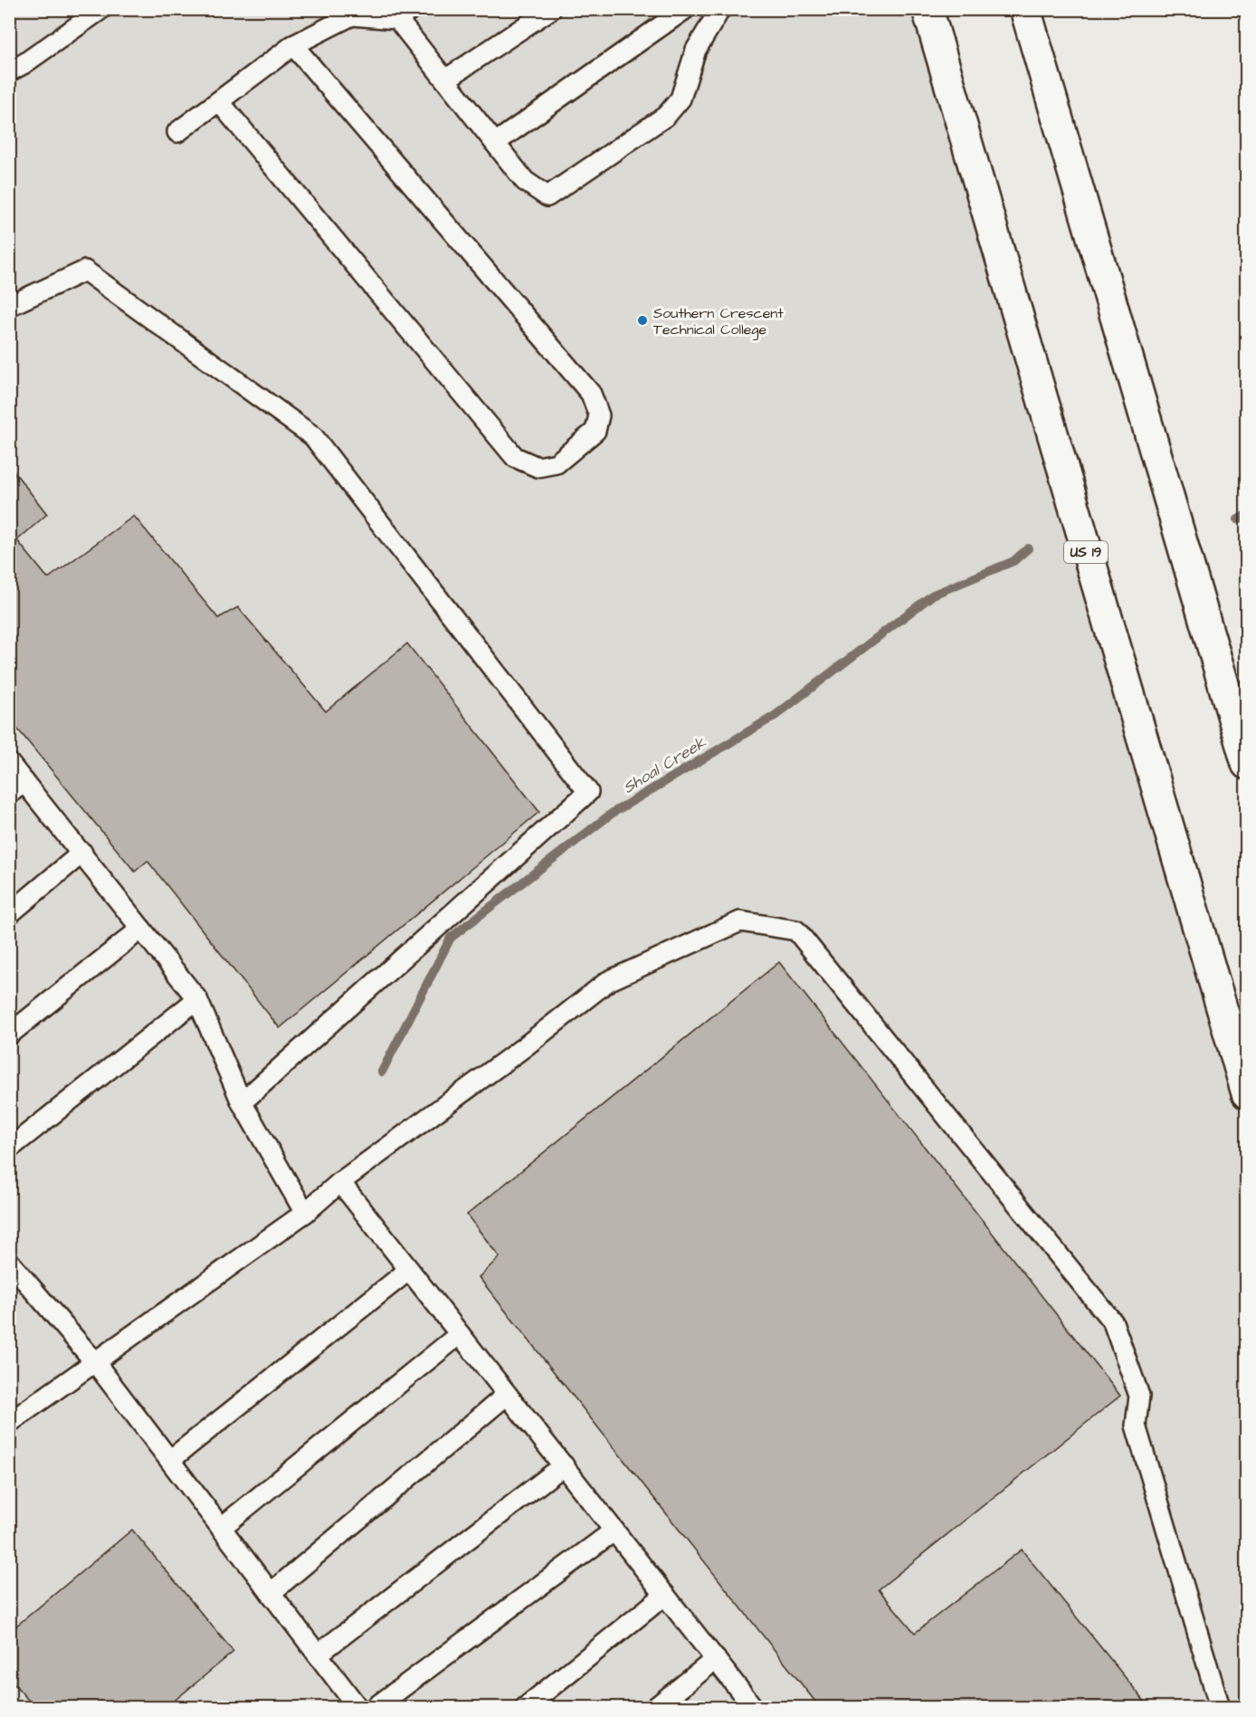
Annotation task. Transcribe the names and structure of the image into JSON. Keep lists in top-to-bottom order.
{
  "streets": {
    "highway": ["US 19"]
  },
  "water": ["Shoal Creek"],
  "places": ["Southern Crescent Technical College"]
}
